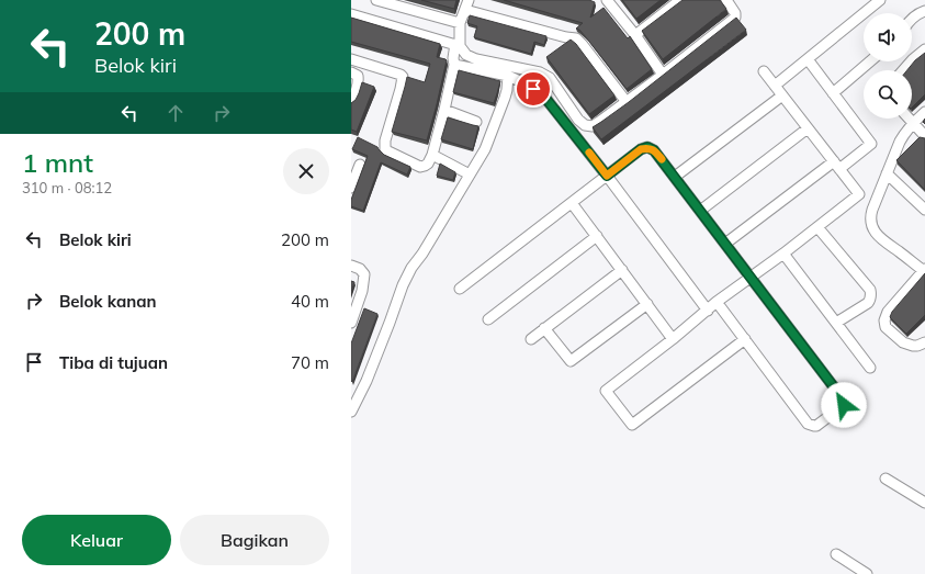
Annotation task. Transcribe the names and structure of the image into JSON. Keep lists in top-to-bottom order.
{
  "page": {
    "turn": ["200 m", "Belok kiri"],
    "heading": ["1 mnt", "310 m · 08:12"],
    "list": [
      {
        "name": "Belok kiri",
        "value": "200 m"
      },
      {
        "name": "Belok kanan",
        "value": "40 m"
      },
      {
        "name": "Tiba di tujuan",
        "value": "70 m"
      }
    ],
    "buttons": ["Keluar", "Bagikan"]
  }
}
